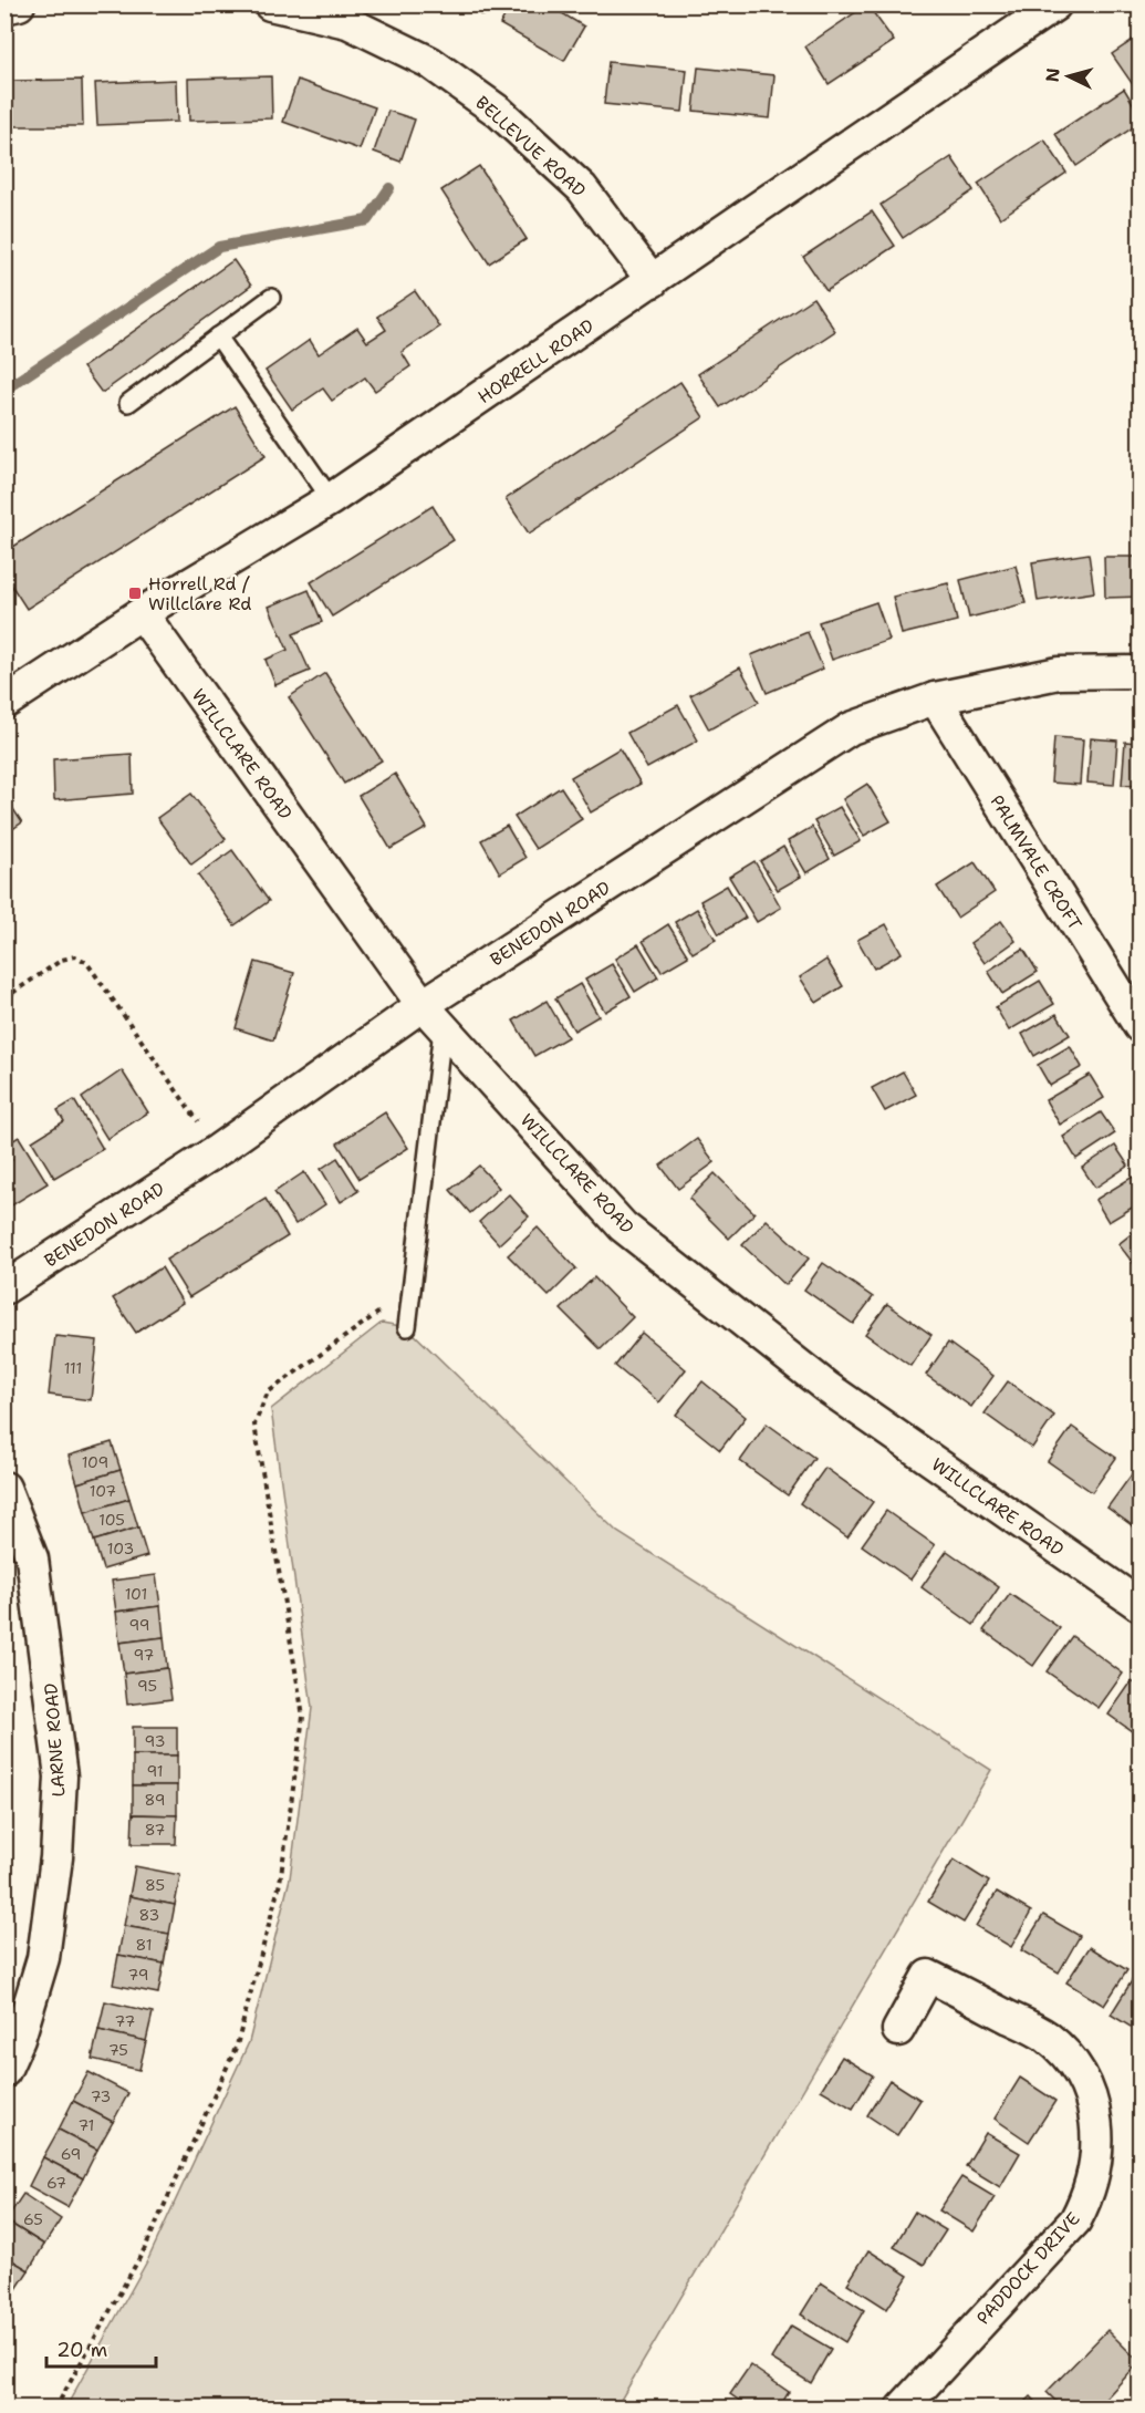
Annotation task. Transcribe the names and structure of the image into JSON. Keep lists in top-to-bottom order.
{
  "streets": {
    "street": [
      "BELLEVUE ROAD",
      "HORRELL ROAD",
      "WILLCLARE ROAD",
      "PALMVALE CROFT",
      "BENEDON ROAD",
      "LARNE ROAD",
      "PADDOCK DRIVE"
    ]
  },
  "crossings": [
    ["BELLEVUE ROAD", "HORRELL ROAD"],
    ["HORRELL ROAD", "WILLCLARE ROAD"],
    ["WILLCLARE ROAD", "BENEDON ROAD"],
    ["PALMVALE CROFT", "BENEDON ROAD"]
  ],
  "places": {
    "transit": ["Horrell Rd / Willclare Rd"]
  },
  "house_numbers": [
    "111",
    "109",
    "107",
    "105",
    "103",
    "101",
    "99",
    "97",
    "95",
    "93",
    "91",
    "89",
    "87",
    "85",
    "83",
    "81",
    "79",
    "77",
    "75",
    "73",
    "71",
    "69",
    "67",
    "65"
  ],
  "scale_bar": "20 m",
  "north": "left"
}
